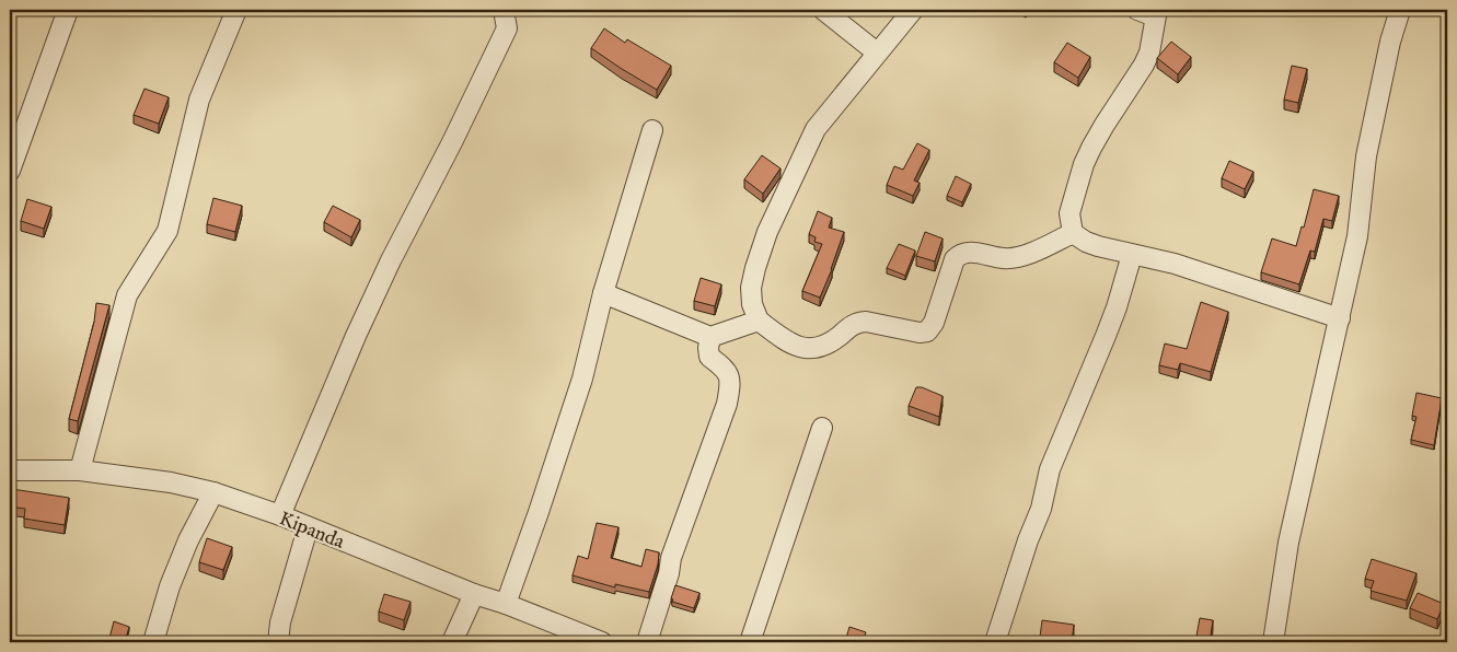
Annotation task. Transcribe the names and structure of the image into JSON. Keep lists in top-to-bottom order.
{
  "streets": {
    "street": ["Kipanda"]
  }
}
